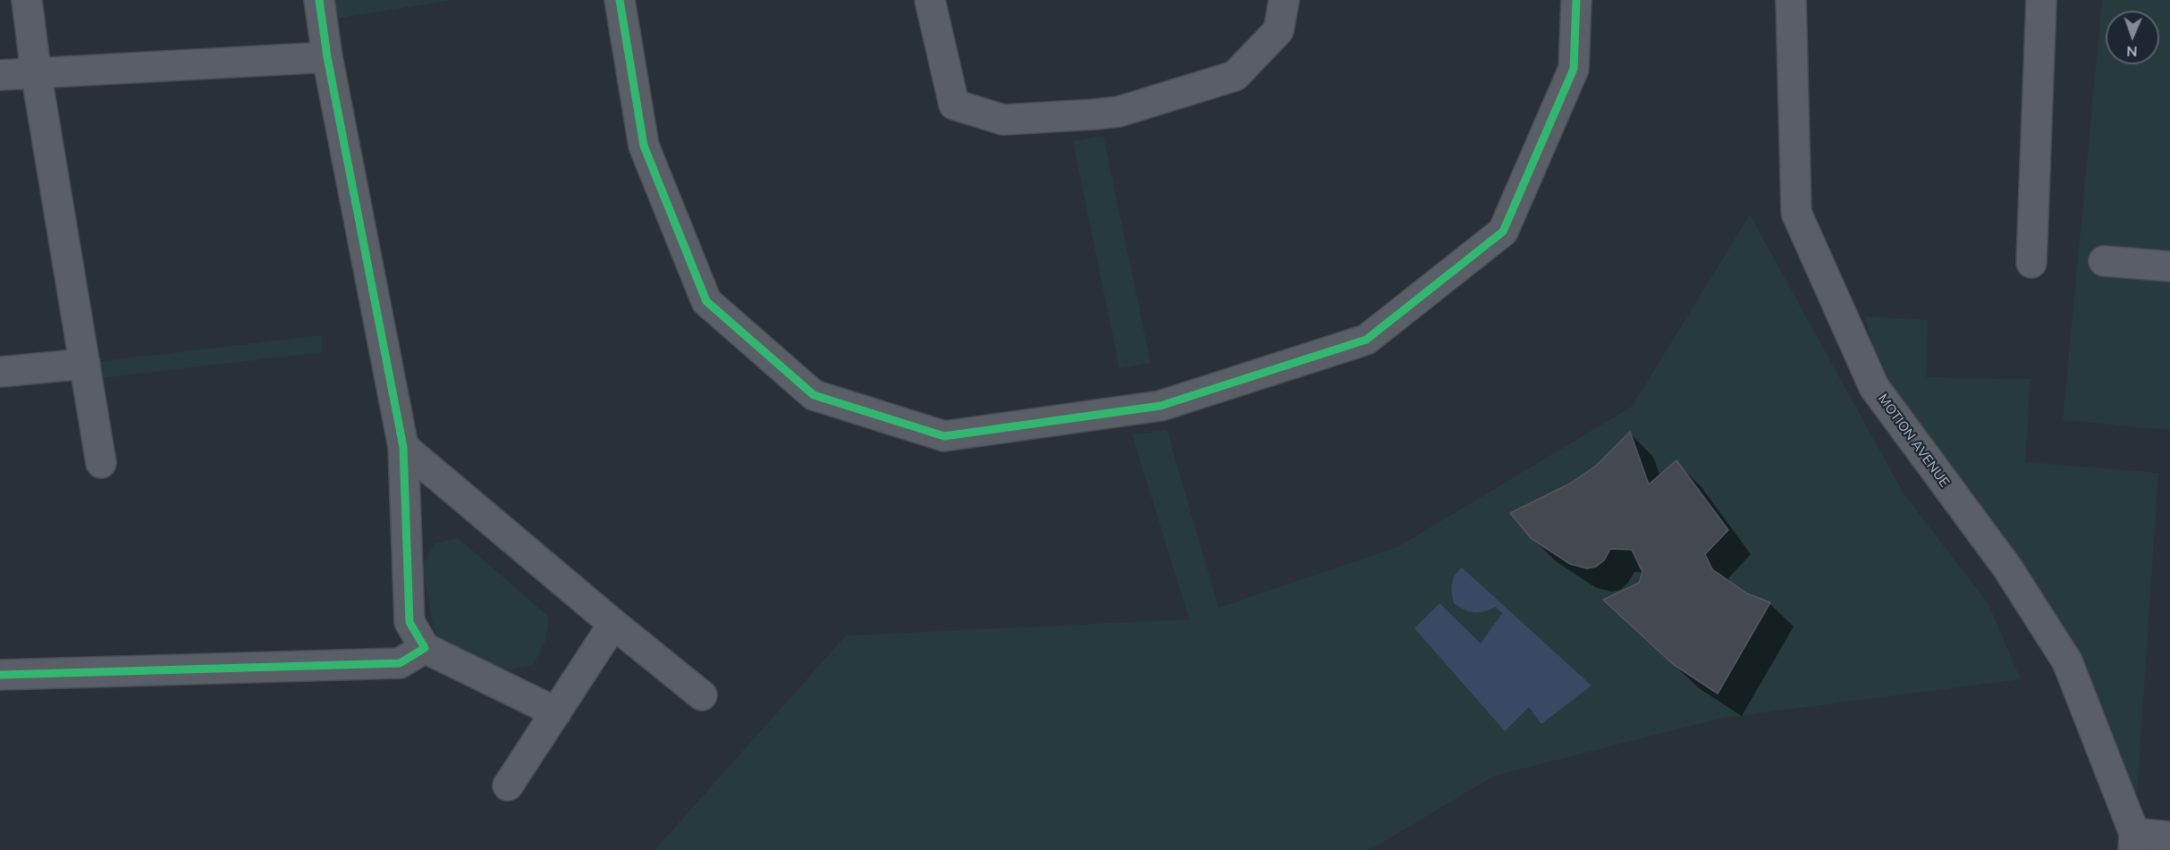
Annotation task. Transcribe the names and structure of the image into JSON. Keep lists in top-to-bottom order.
{
  "streets": {
    "street": ["MOTION AVENUE"]
  },
  "north": "bottom"
}
